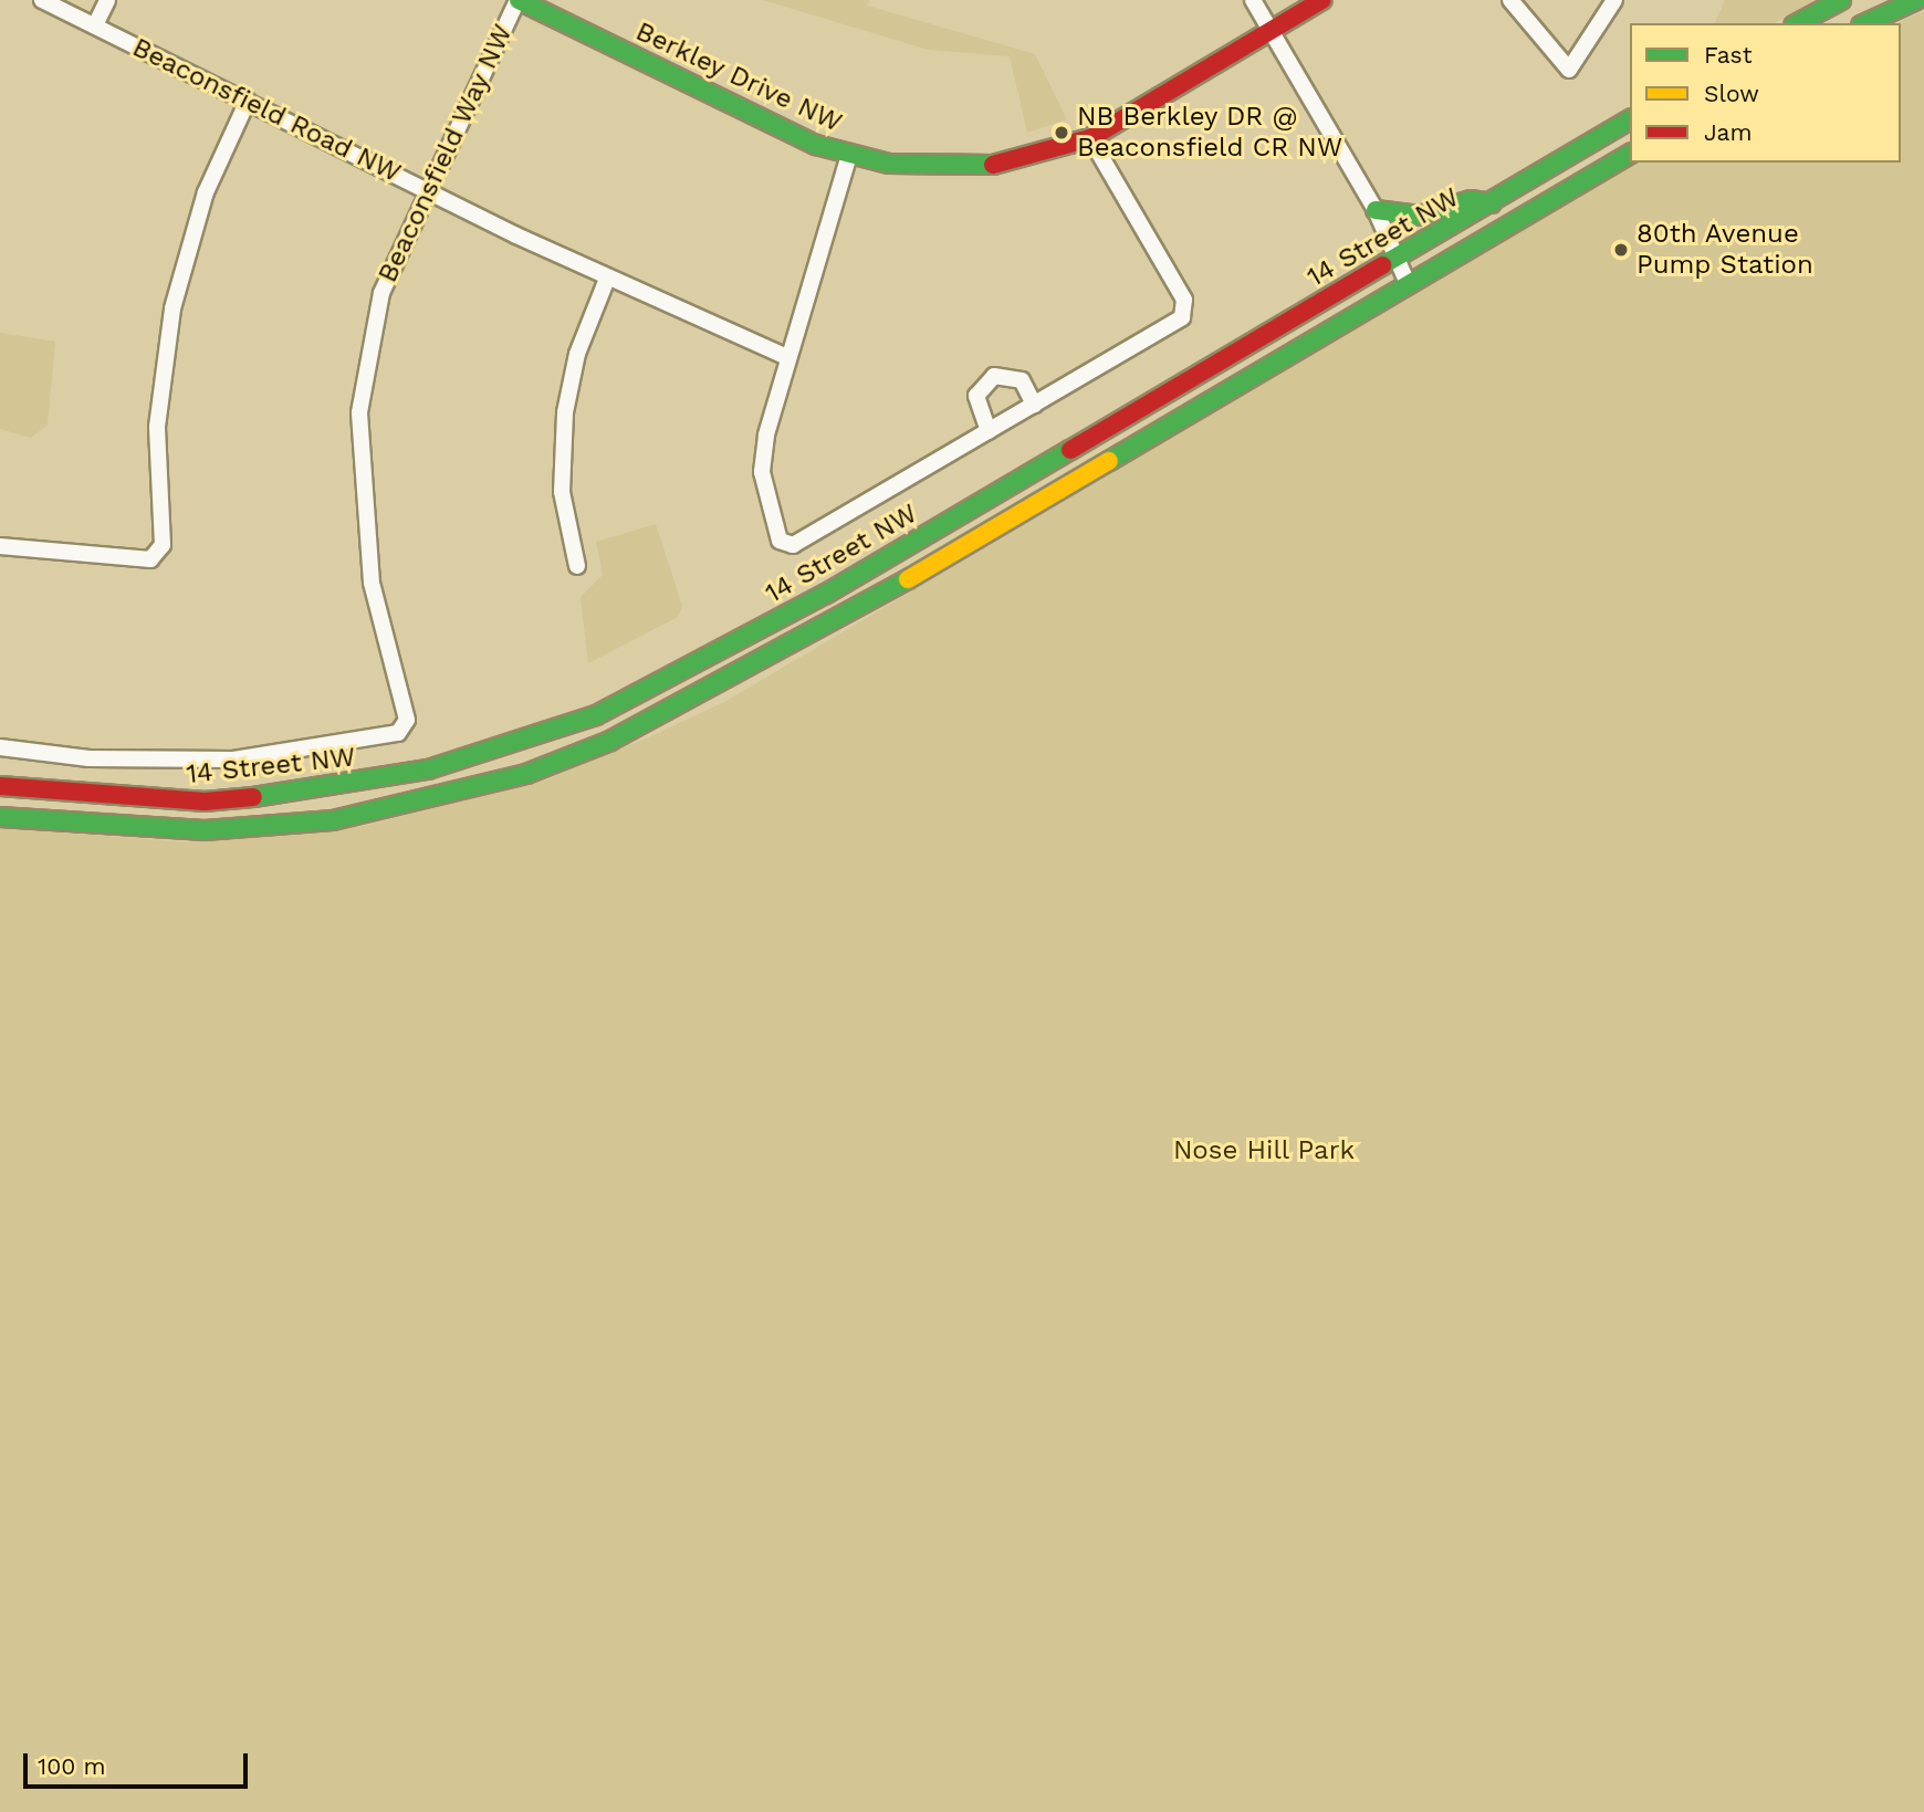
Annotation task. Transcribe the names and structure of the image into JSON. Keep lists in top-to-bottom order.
{
  "streets": {
    "main road": ["Berkley Drive NW", "14 Street NW"],
    "street": ["Beaconsfield Road NW", "Beaconsfield Way NW"]
  },
  "crossings": [
    ["Berkley Drive NW", "Beaconsfield Way NW"],
    ["Beaconsfield Road NW", "Beaconsfield Way NW"]
  ],
  "parks": ["Nose Hill Park"],
  "places": ["NB Berkley DR @ Beaconsfield CR NW", "80th Avenue Pump Station"],
  "legend": ["Fast", "Slow", "Jam"],
  "scale_bar": "100 m"
}
